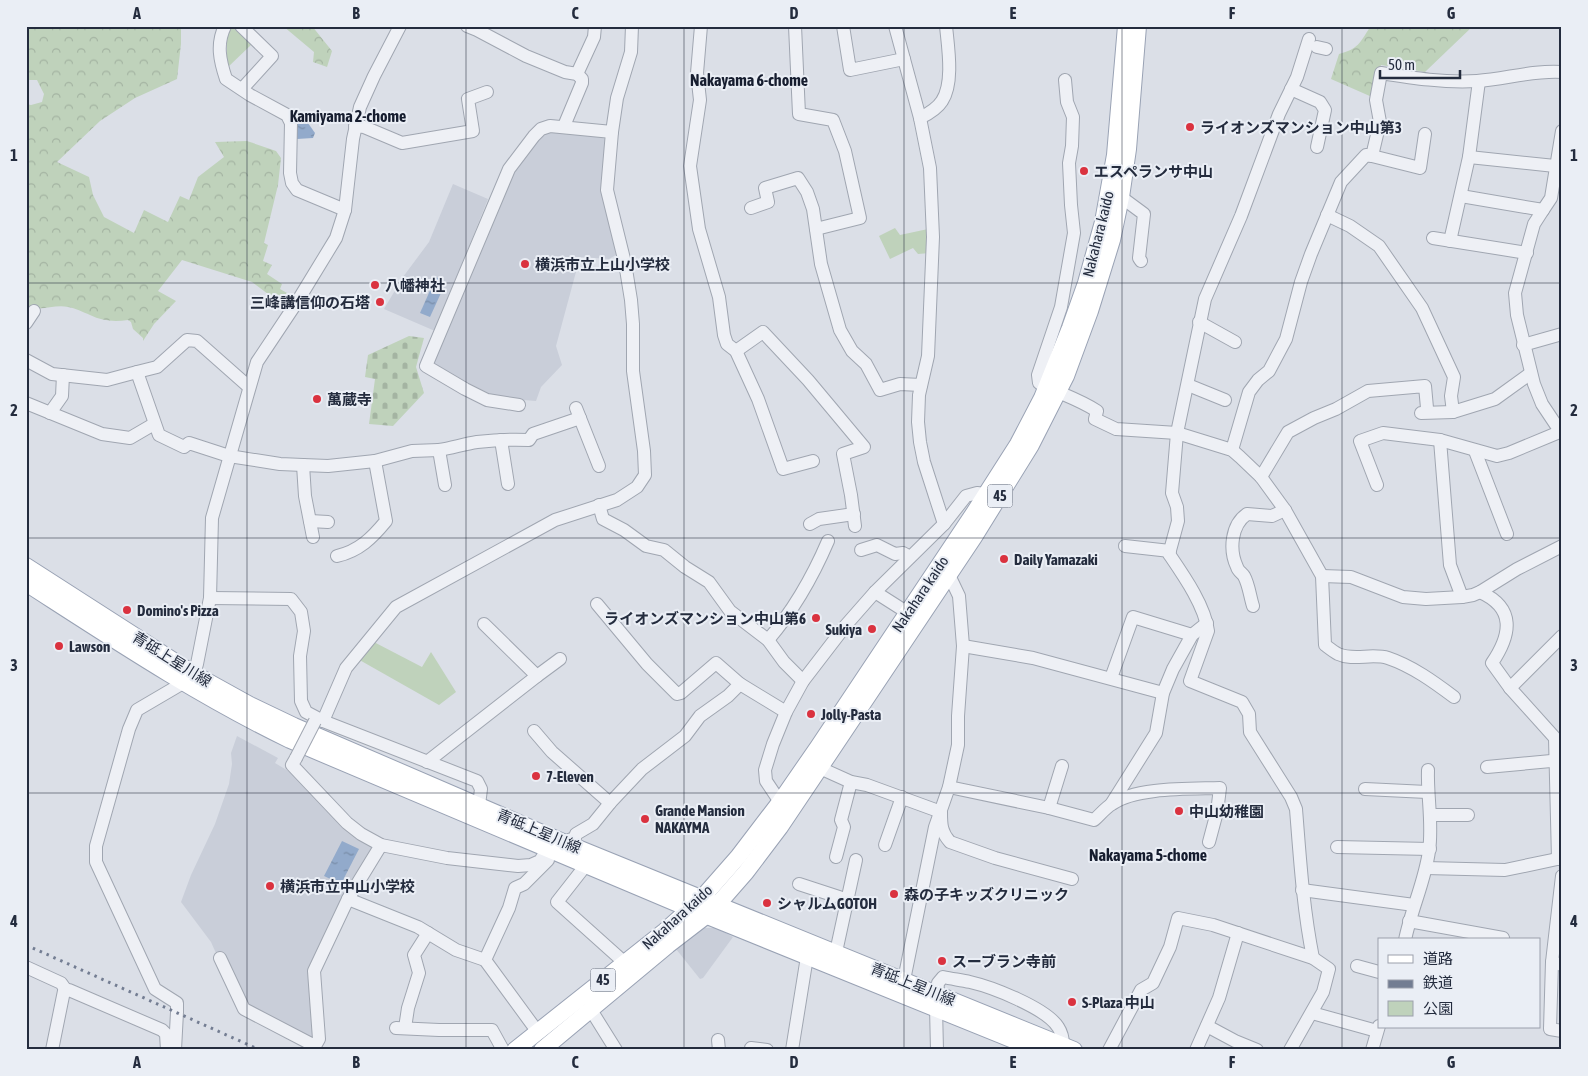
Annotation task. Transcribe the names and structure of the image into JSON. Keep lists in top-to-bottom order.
{
  "streets": {
    "main road": ["Nakahara kaido", "45", "青砥上星川線"]
  },
  "crossings": [
    ["Nakahara kaido", "青砥上星川線"]
  ],
  "districts": ["Nakayama 6-chome", "Kamiyama 2-chome", "Nakayama 5-chome"],
  "places": [
    "ライオンズマンション中山第3",
    "エスペランサ中山",
    "横浜市立上山小学校",
    "八幡神社",
    "三峰講信仰の石塔",
    "萬蔵寺",
    "Daily Yamazaki",
    "Domino's Pizza",
    "ライオンズマンション中山第6",
    "Sukiya",
    "Lawson",
    "Jolly-Pasta",
    "7-Eleven",
    "中山幼稚園",
    "Grande Mansion NAKAYMA",
    "横浜市立中山小学校",
    "森の子キッズクリニック",
    "シャルムGOTOH",
    "スーブラン寺前",
    "S-Plaza 中山"
  ],
  "legend": ["道路", "鉄道", "公園"],
  "scale_bar": "50 m",
  "grid": {
    "columns": [
      "A",
      "B",
      "C",
      "D",
      "E",
      "F",
      "G"
    ],
    "rows": [
      "1",
      "2",
      "3",
      "4"
    ]
  }
}
